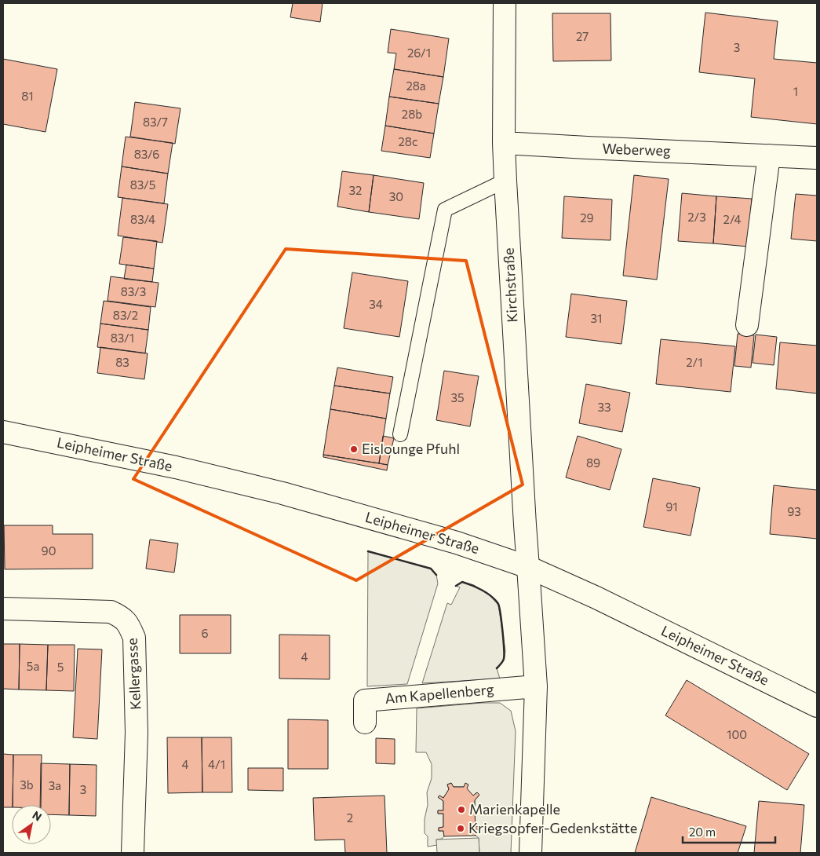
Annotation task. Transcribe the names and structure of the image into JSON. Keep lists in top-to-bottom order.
{
  "streets": {
    "street": [
      "Weberweg",
      "Kirchstraße",
      "Leipheimer Straße",
      "Kellergasse",
      "Am Kapellenberg"
    ]
  },
  "crossings": [
    ["Weberweg", "Kirchstraße"],
    ["Kirchstraße", "Leipheimer Straße"]
  ],
  "places": ["Eislounge Pfuhl", "Marienkapelle", "Kriegsopfer-Gedenkstätte"],
  "house_numbers": [
    "27",
    "3",
    "26/1",
    "28a",
    "1",
    "81",
    "28b",
    "83/7",
    "28c",
    "83/6",
    "83/5",
    "32",
    "30",
    "2/3",
    "29",
    "83/4",
    "2/4",
    "83/3",
    "34",
    "83/2",
    "31",
    "83/1",
    "83",
    "2/1",
    "35",
    "33",
    "89",
    "91",
    "93",
    "90",
    "6",
    "4",
    "5a",
    "5",
    "100",
    "4",
    "4/1",
    "3b",
    "3a",
    "3",
    "2"
  ],
  "scale_bar": "20 m",
  "north": "top right"
}
